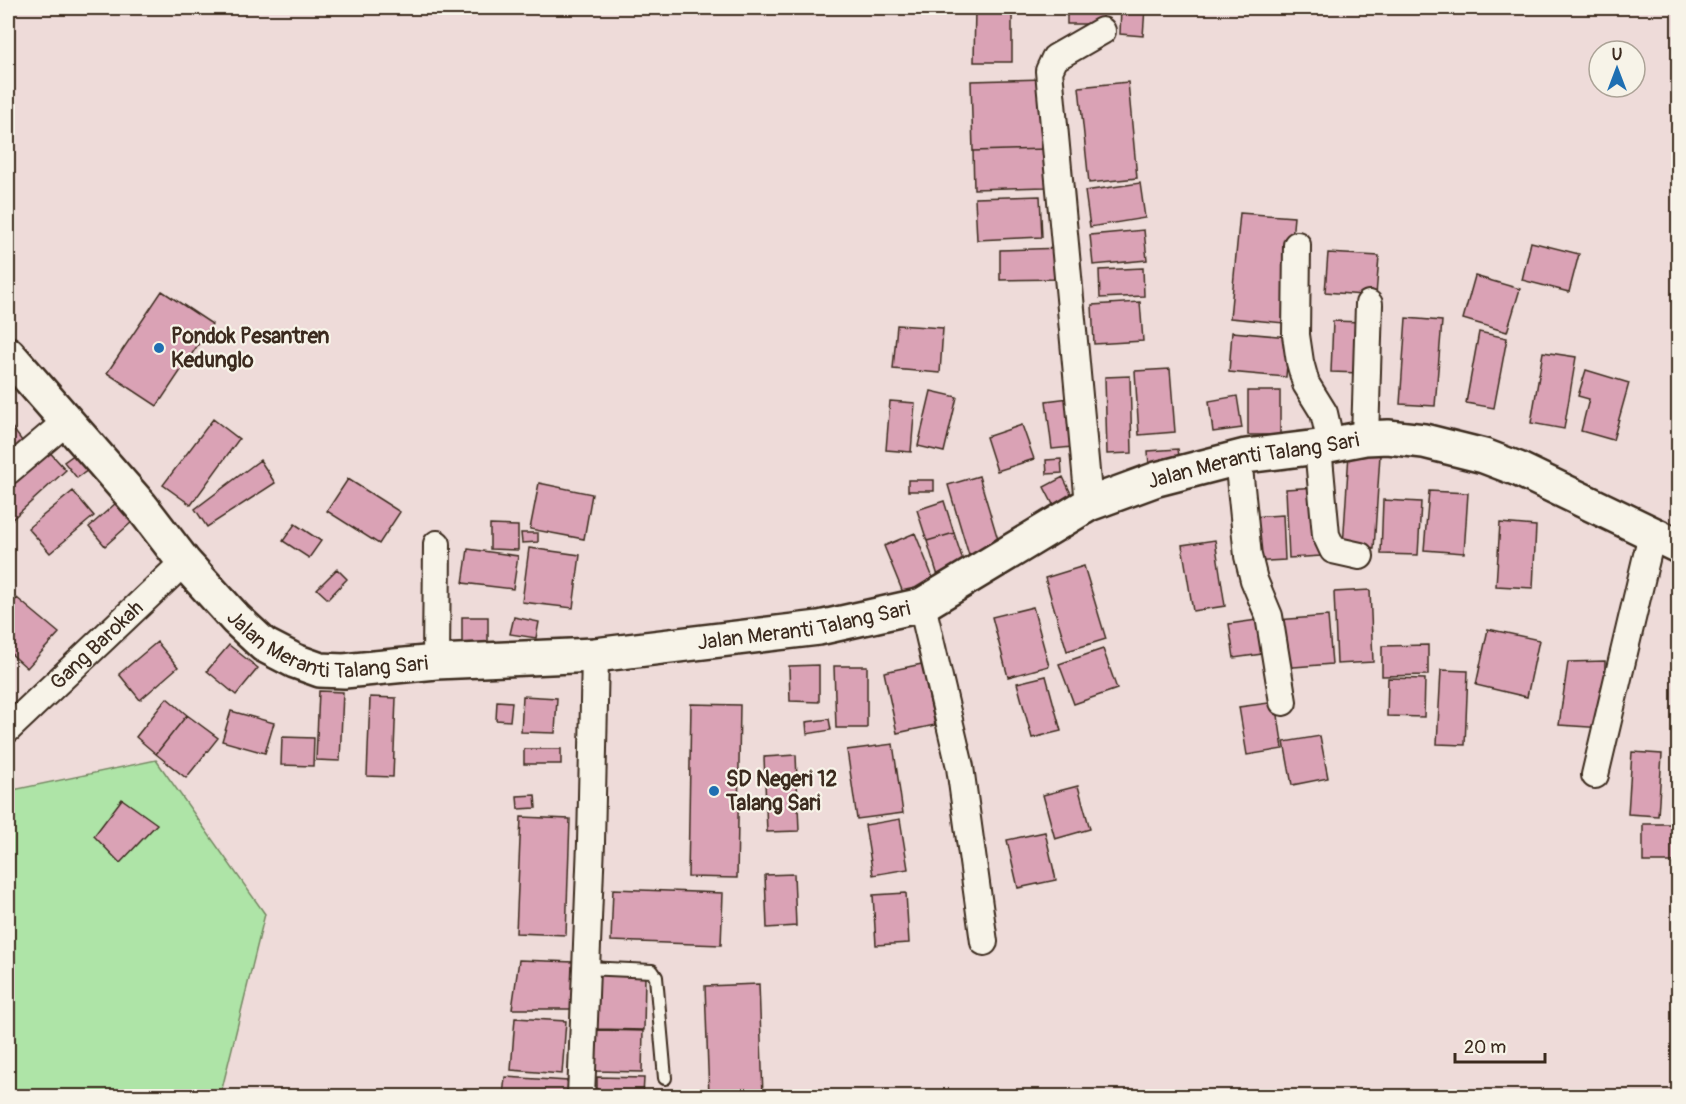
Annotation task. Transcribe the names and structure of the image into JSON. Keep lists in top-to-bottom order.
{
  "streets": {
    "street": ["Jalan Meranti Talang Sari", "Gang Barokah"]
  },
  "crossings": [
    ["Jalan Meranti Talang Sari", "Gang Barokah"]
  ],
  "places": ["Pondok Pesantren Kedunglo", "SD Negeri 12 Talang Sari"],
  "scale_bar": "20 m",
  "north": "top"
}
